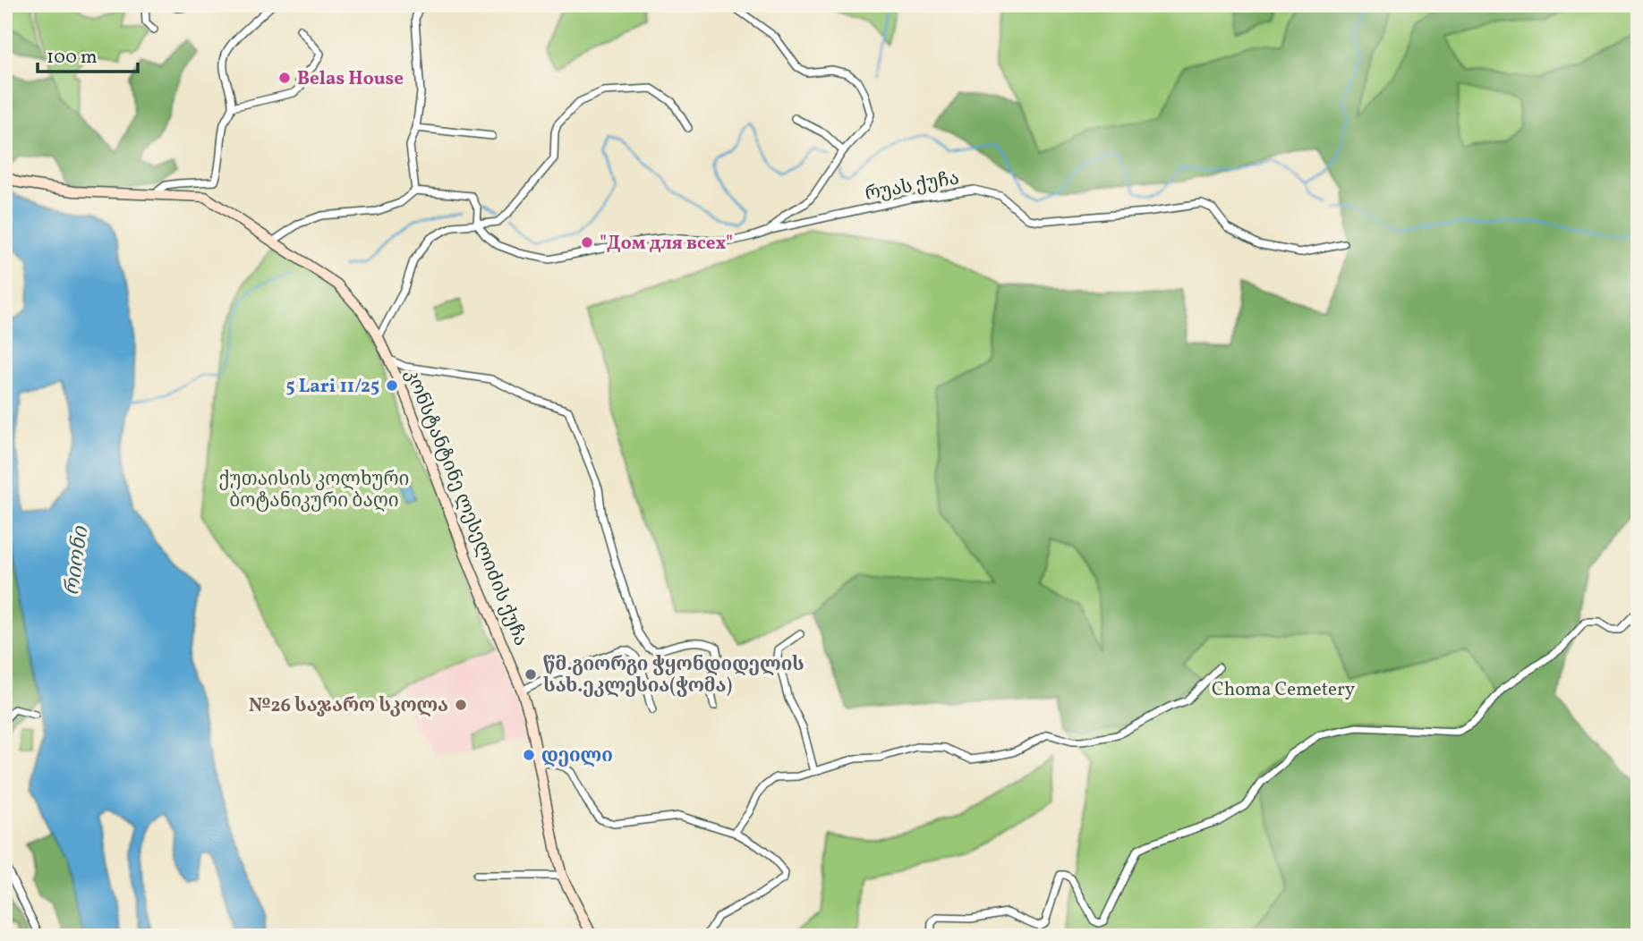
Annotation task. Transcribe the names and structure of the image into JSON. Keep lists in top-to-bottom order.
{
  "streets": {
    "main road": ["კონსტანტინე ლესელიძის ქუჩა"],
    "street": ["რუას ქუჩა"]
  },
  "water": ["რიონი"],
  "parks": ["ქუთაისის კოლხური ბოტანიკური ბაღი", "Choma Cemetery"],
  "places": [
    "Belas House",
    "\"Дом для всех\"",
    "5 Lari 11/25",
    "წმ.გიორგი ჭყონდიდელის სახ.ეკლესია(ჭომა)",
    "№26 საჯარო სკოლა",
    "დეილი"
  ],
  "scale_bar": "100 m"
}
